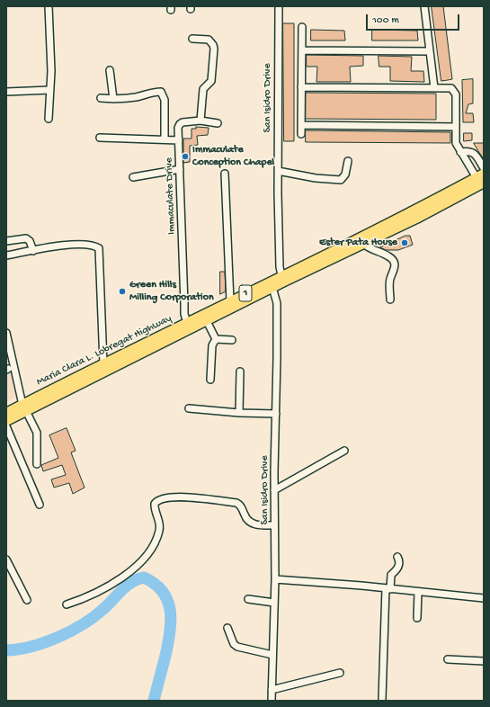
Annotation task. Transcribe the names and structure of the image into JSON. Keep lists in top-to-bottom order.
{
  "streets": {
    "highway": ["1", "Maria Clara L. Lobregat Highway"],
    "street": ["San Isidro Drive", "Immaculate Drive"]
  },
  "crossings": [
    ["San Isidro Drive", "Maria Clara L. Lobregat Highway"],
    ["Immaculate Drive", "Maria Clara L. Lobregat Highway"]
  ],
  "places": ["Immaculate Conception Chapel", "Ester Pata House", "Green Hills Milling Corporation"],
  "scale_bar": "100 m"
}
